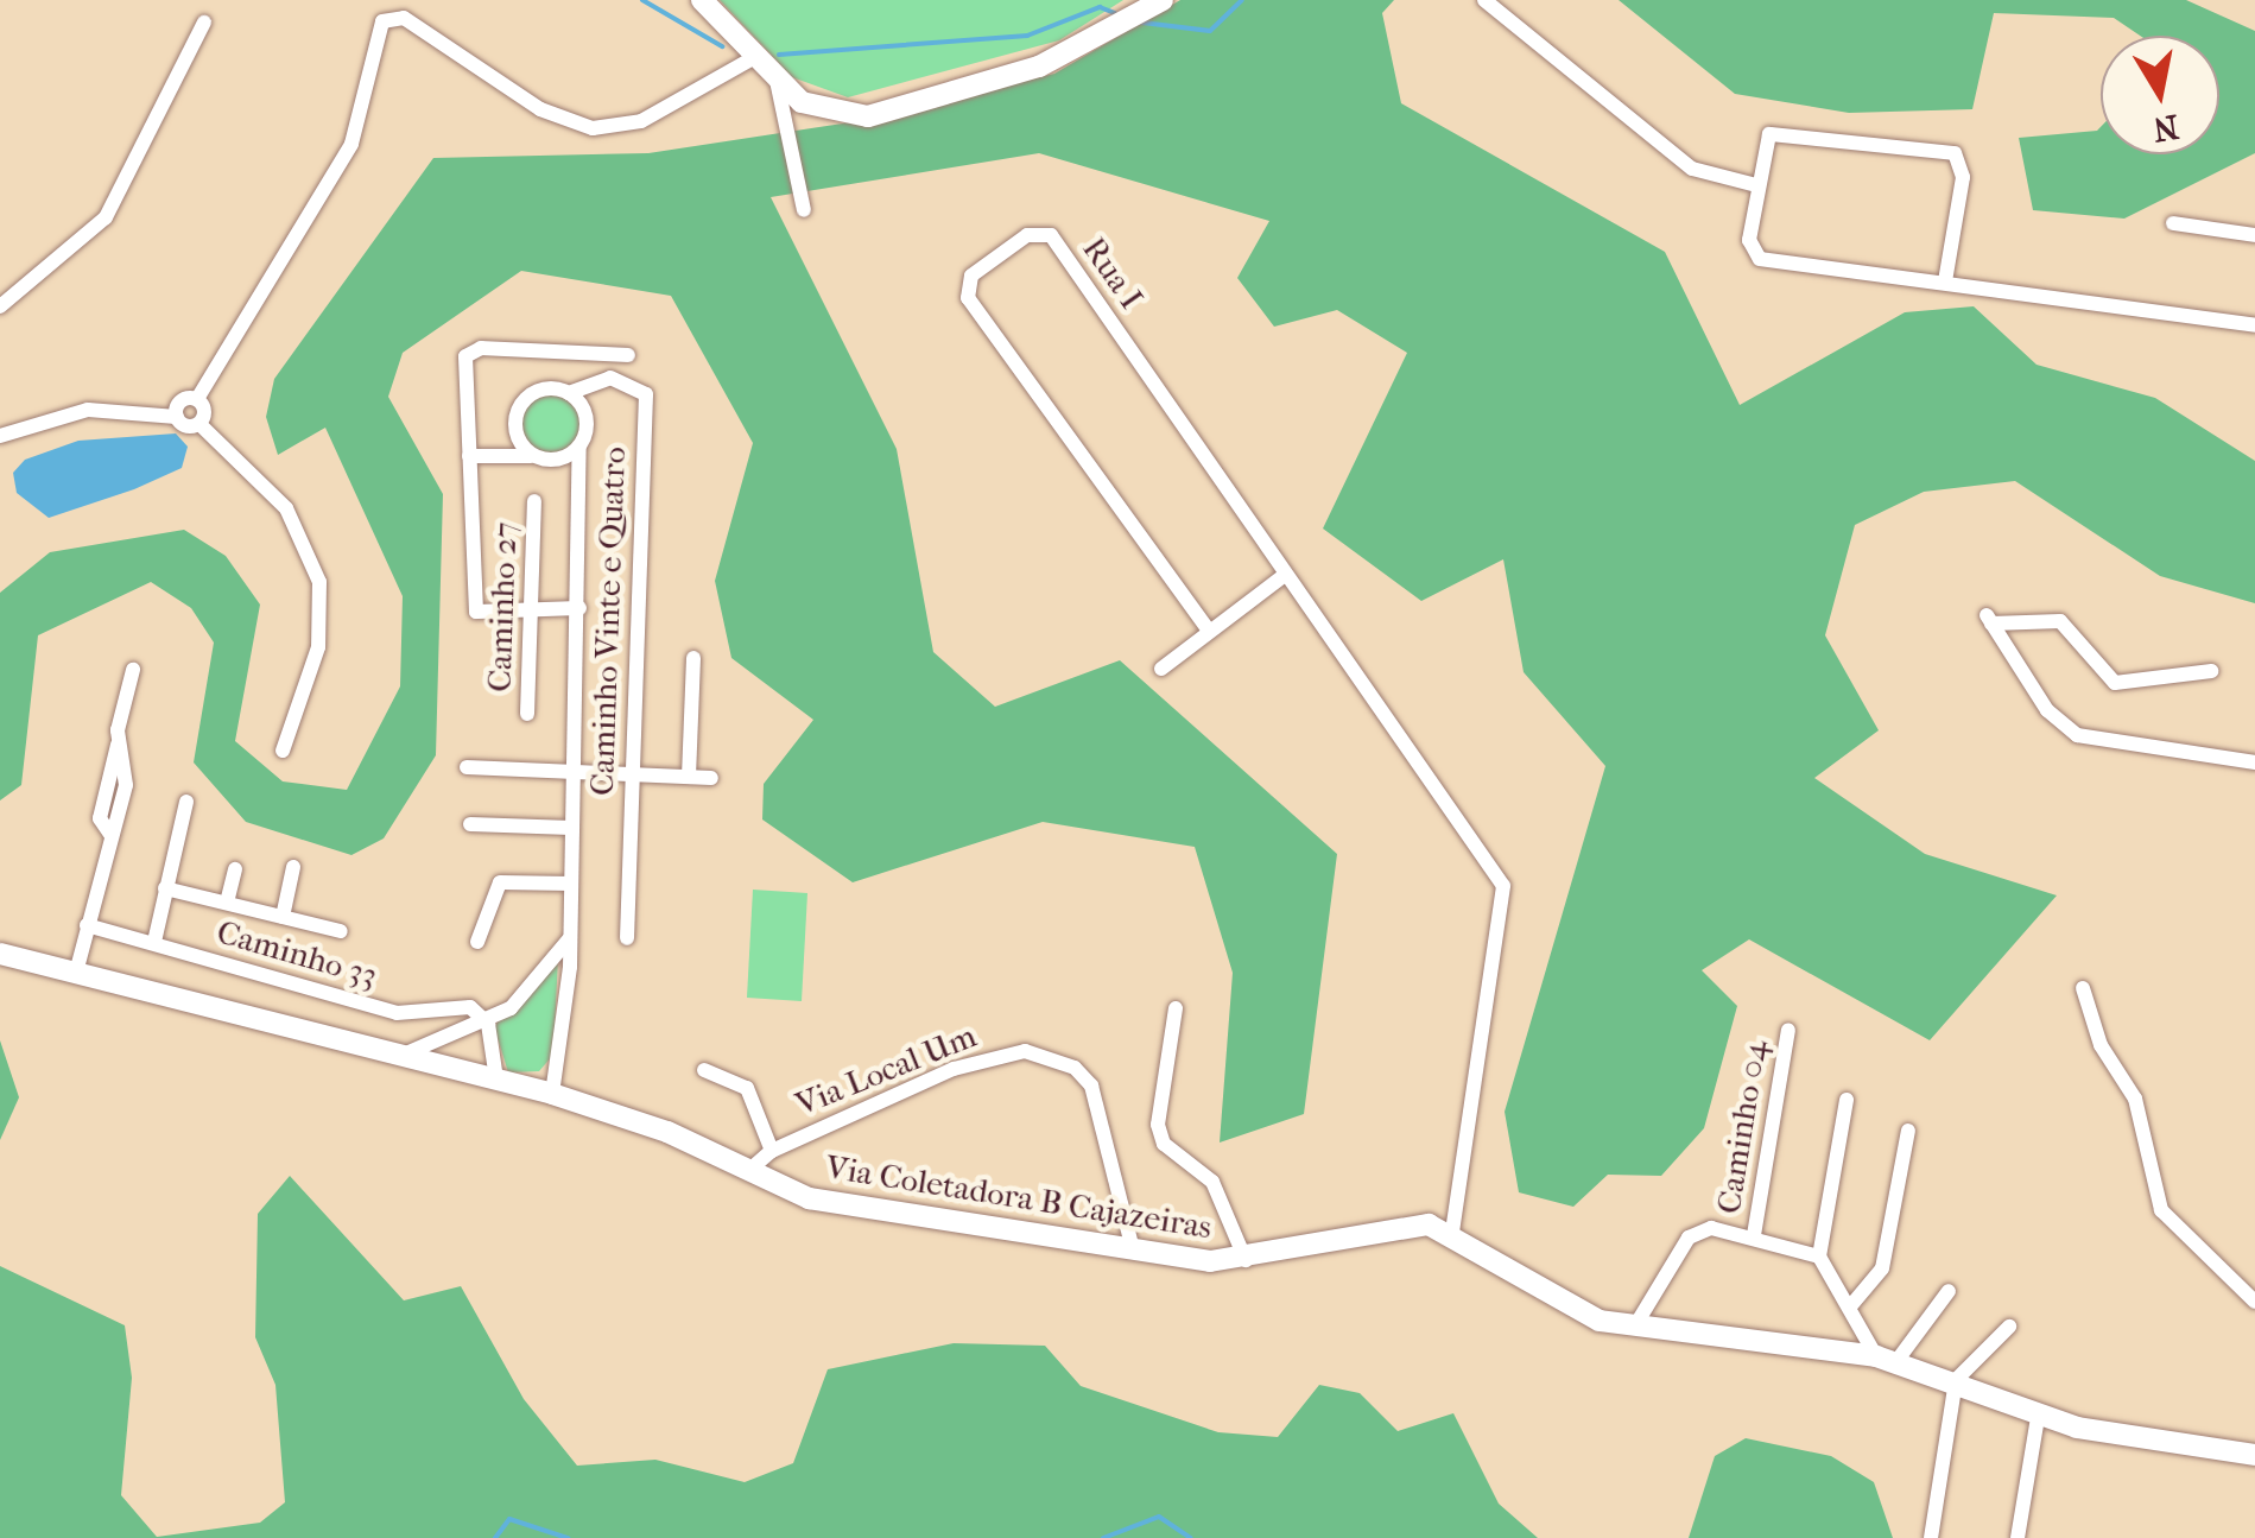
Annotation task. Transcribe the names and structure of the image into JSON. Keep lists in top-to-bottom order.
{
  "streets": {
    "main road": ["Via Coletadora B Cajazeiras"],
    "street": [
      "Rua I",
      "Caminho 27",
      "Caminho Vinte e Quatro",
      "Caminho 33",
      "Via Local Um",
      "Caminho 04"
    ]
  },
  "crossings": [
    ["Rua I", "Via Coletadora B Cajazeiras"],
    ["Via Local Um", "Via Coletadora B Cajazeiras"]
  ],
  "north": "bottom"
}
